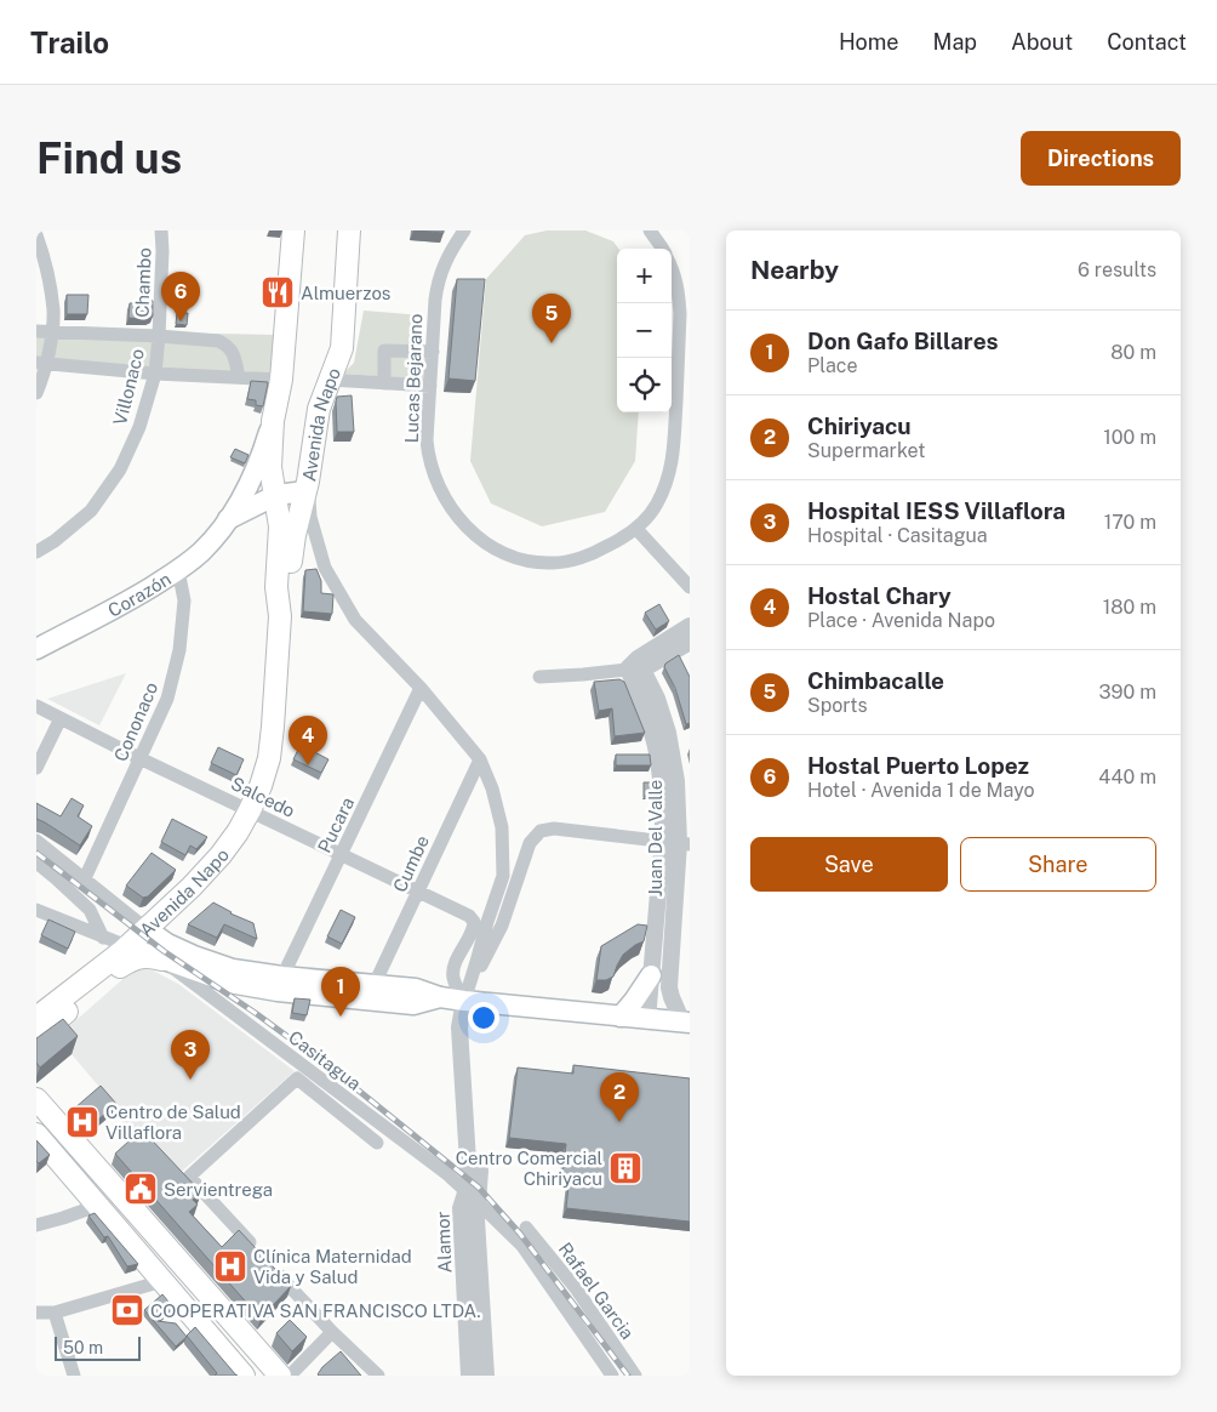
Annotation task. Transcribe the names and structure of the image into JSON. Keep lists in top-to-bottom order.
{
  "streets": {
    "main road": ["Avenida Napo", "Corazón"],
    "street": [
      "Chambo",
      "Lucas Bejarano",
      "Villonaco",
      "Cononaco",
      "Salcedo",
      "Pucara",
      "Juan Del Valle",
      "Cumbe",
      "Casitagua",
      "Alamor",
      "Rafael Garcia"
    ]
  },
  "crossings": [
    ["Chambo", "Villonaco"],
    ["Avenida Napo", "Corazón"],
    ["Avenida Napo", "Salcedo"],
    ["Corazón", "Cononaco"],
    ["Cononaco", "Salcedo"],
    ["Salcedo", "Pucara"],
    ["Salcedo", "Cumbe"],
    ["Salcedo", "Alamor"],
    ["Casitagua", "Alamor"]
  ],
  "places": {
    "restaurant": ["Almuerzos"],
    "hospital": ["Centro de Salud Villaflora", "Clínica Maternidad Vida y Salud"],
    "building": ["Centro Comercial Chiriyacu"],
    "public building": ["Servientrega"],
    "bank": ["COOPERATIVA SAN FRANCISCO LTDA."]
  },
  "scale_bar": "50 m",
  "page": {
    "header": "Trailo",
    "nav": [
      "Home",
      "Map",
      "About",
      "Contact"
    ],
    "buttons": [
      "Directions",
      ["Save", "Share"]
    ],
    "title": "Find us",
    "heading": ["Nearby", "6 results"],
    "map_buttons": ["+", "−"],
    "pins": [
      "6",
      "5",
      "4",
      "1",
      "3",
      "2"
    ],
    "list": [
      {
        "mark": "1",
        "name": "Don Gafo Billares",
        "note": "Place",
        "value": "80 m"
      },
      {
        "mark": "2",
        "name": "Chiriyacu",
        "note": "Supermarket",
        "value": "100 m"
      },
      {
        "mark": "3",
        "name": "Hospital IESS Villaflora",
        "note": "Hospital · Casitagua",
        "value": "170 m"
      },
      {
        "mark": "4",
        "name": "Hostal Chary",
        "note": "Place · Avenida Napo",
        "value": "180 m"
      },
      {
        "mark": "5",
        "name": "Chimbacalle",
        "note": "Sports",
        "value": "390 m"
      },
      {
        "mark": "6",
        "name": "Hostal Puerto Lopez",
        "note": "Hotel · Avenida 1 de Mayo",
        "value": "440 m"
      }
    ],
    "scale": "50 m"
  }
}
